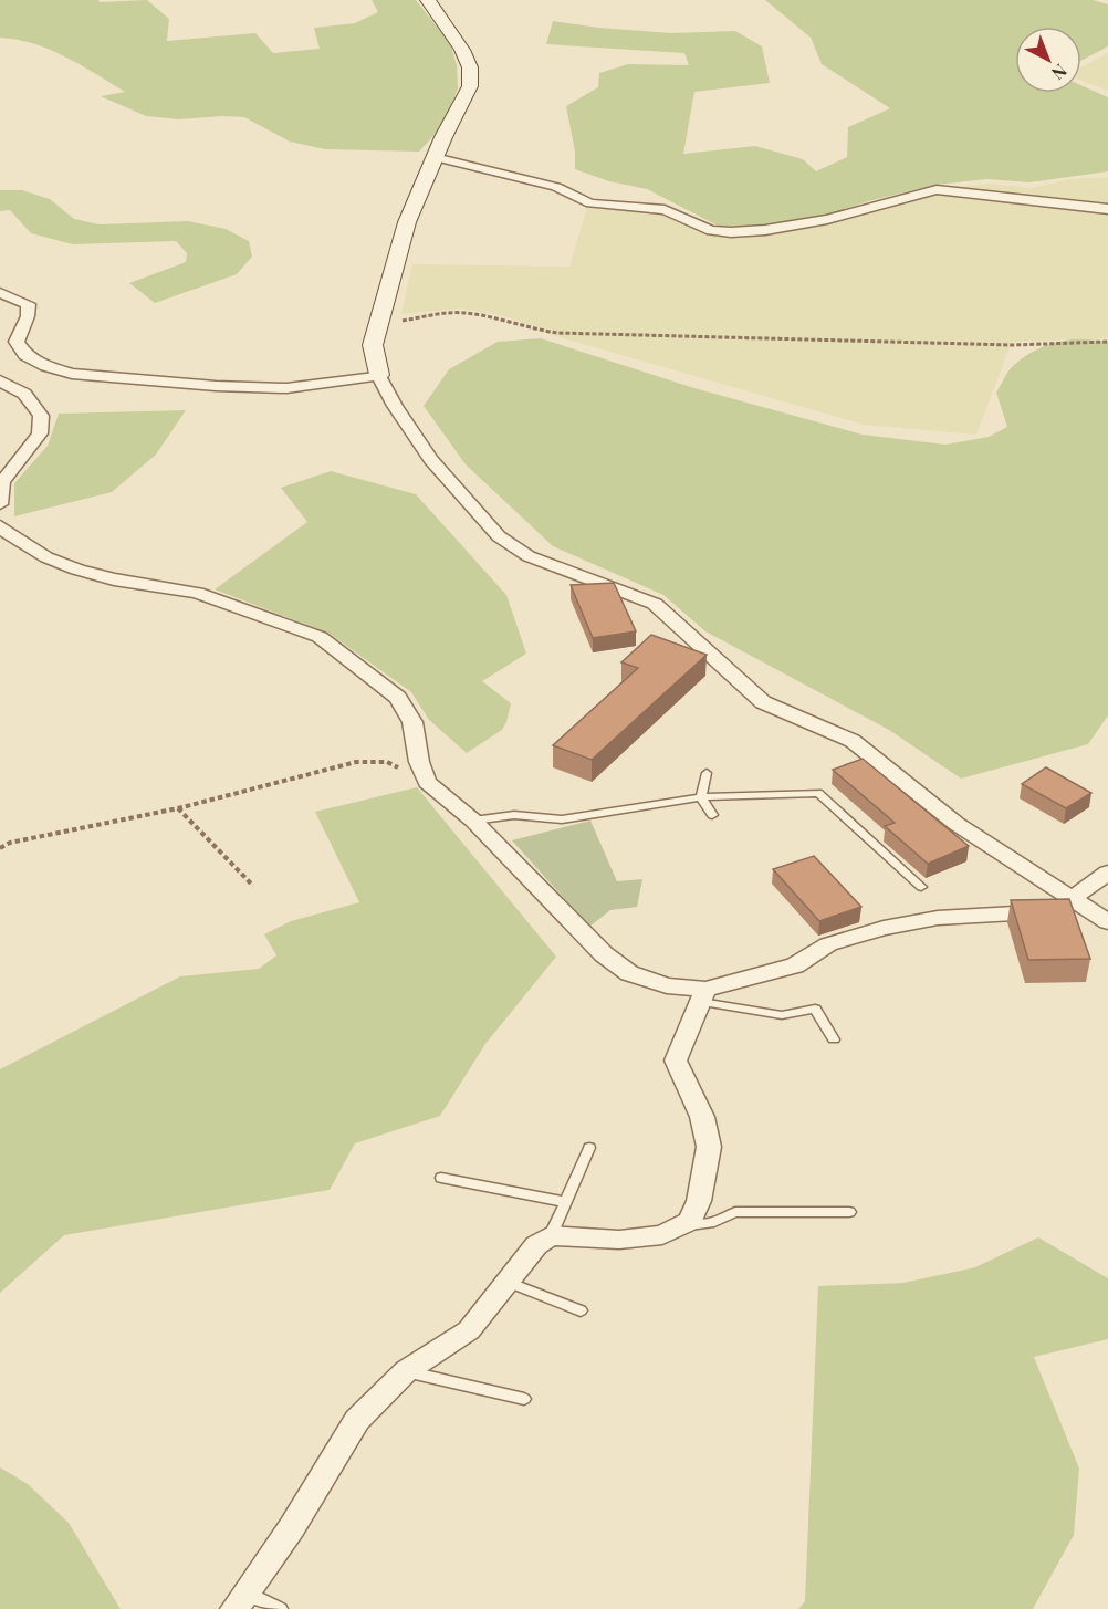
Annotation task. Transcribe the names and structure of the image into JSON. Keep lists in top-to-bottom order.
{
  "north": "bottom right"
}
